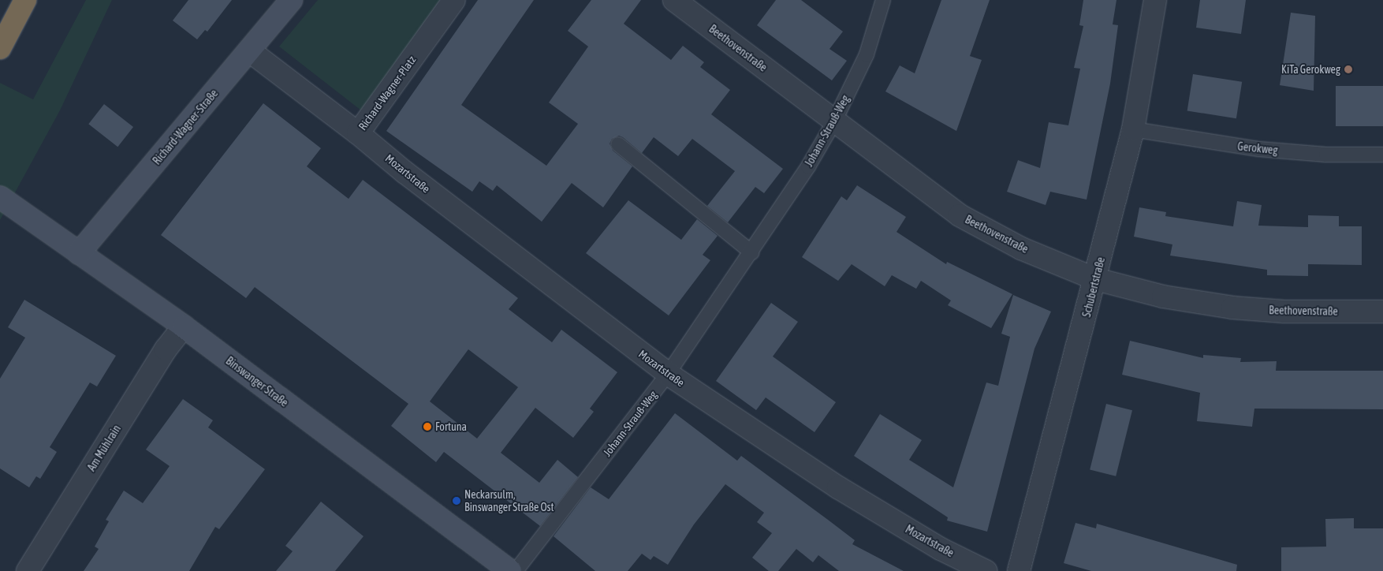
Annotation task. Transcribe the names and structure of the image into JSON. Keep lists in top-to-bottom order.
{
  "streets": {
    "main road": ["Richard-Wagner-Straße", "Binswanger Straße"],
    "street": [
      "Beethovenstraße",
      "Richard-Wagner-Platz",
      "Mozartstraße",
      "Schubertstraße",
      "Am Mühlrain"
    ],
    "lane": ["Johann-Strauß-Weg", "Gerokweg"]
  },
  "crossings": [
    ["Beethovenstraße", "Johann-Strauß-Weg"],
    ["Beethovenstraße", "Schubertstraße"],
    ["Richard-Wagner-Platz", "Richard-Wagner-Straße"],
    ["Richard-Wagner-Platz", "Mozartstraße"],
    ["Richard-Wagner-Straße", "Binswanger Straße"],
    ["Johann-Strauß-Weg", "Mozartstraße"],
    ["Gerokweg", "Schubertstraße"],
    ["Binswanger Straße", "Am Mühlrain"]
  ],
  "places": ["KiTa Gerokweg", "Fortuna", "Neckarsulm, Binswanger Straße Ost"]
}
